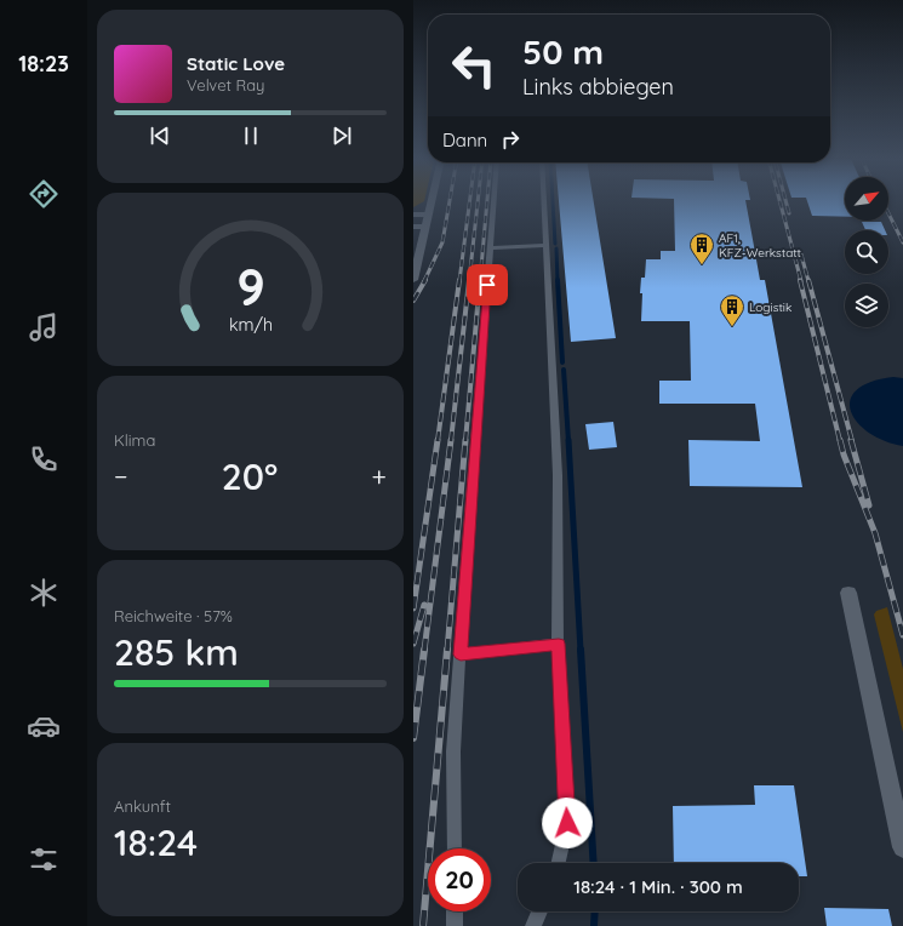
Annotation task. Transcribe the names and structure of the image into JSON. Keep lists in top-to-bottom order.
{
  "places": {
    "building": ["AF1, KFZ-Werkstatt", "Logistik"]
  },
  "north": "top right",
  "page": {
    "tabs": "18:23",
    "turn": ["50 m", "Links abbiegen"],
    "song": ["Static Love", "Velvet Ray"],
    "then": "Dann",
    "tile": [
      "Klima",
      ["Reichweite · 57%", "285 km"],
      ["Ankunft", "18:24"]
    ],
    "heat": ["−", "20°", "+"],
    "limit": "20",
    "trip": "18:24 · 1 Min. · 300 m",
    "gauge": ["9", "km/h"]
  }
}
